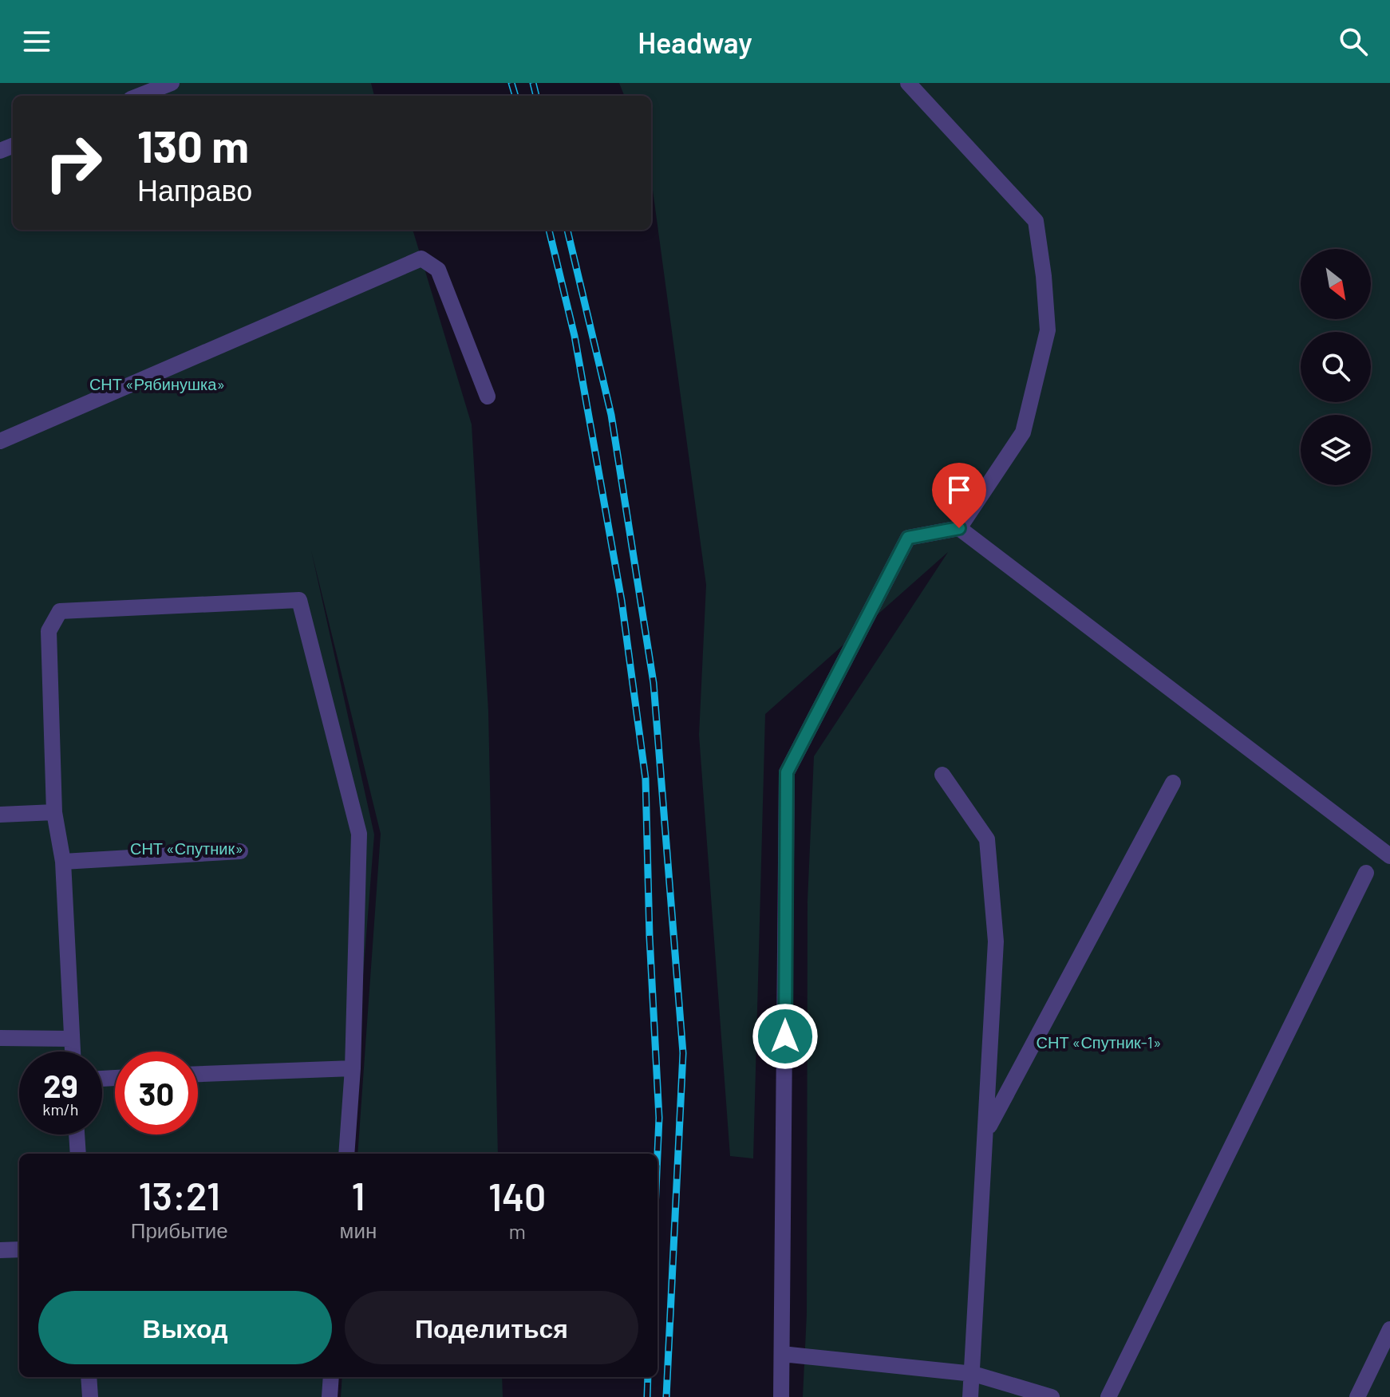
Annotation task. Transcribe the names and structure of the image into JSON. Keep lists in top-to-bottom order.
{
  "parks": ["СНТ «Рябинушка»", "СНТ «Спутник»", "СНТ «Спутник-1»"],
  "north": "bottom right",
  "page": {
    "header": "Headway",
    "turn": ["130 m", "Направо"],
    "speed": "29 km/h",
    "limit": "30",
    "eta": [
      "13:21",
      "Прибытие",
      "1",
      "мин",
      "140",
      "m"
    ],
    "buttons": ["Выход", "Поделиться"]
  }
}
